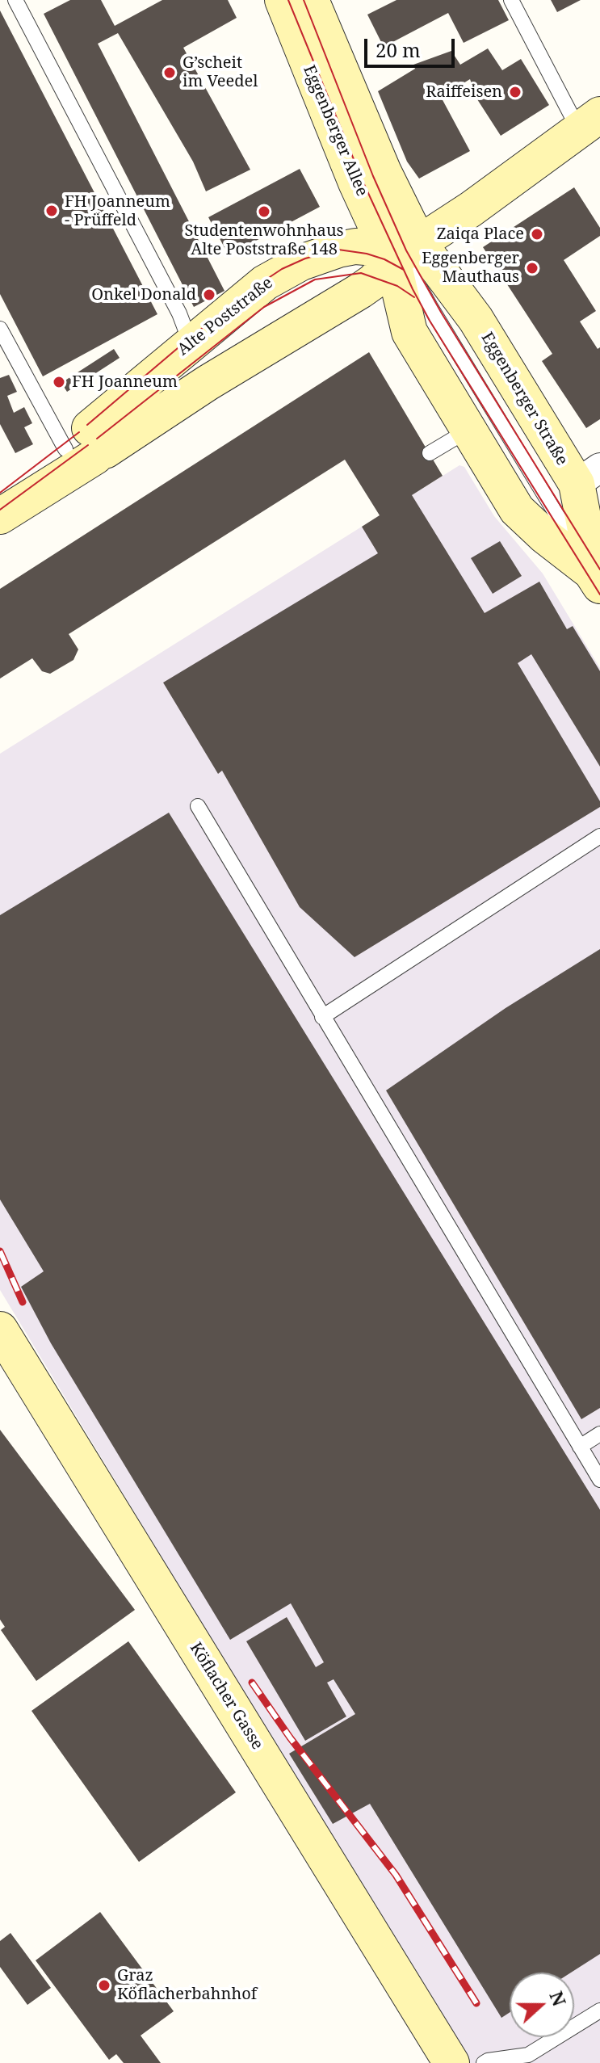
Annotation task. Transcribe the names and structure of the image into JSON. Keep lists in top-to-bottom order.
{
  "streets": {
    "main road": [
      "Eggenberger Allee",
      "Alte Poststraße",
      "Eggenberger Straße",
      "Köflacher Gasse"
    ]
  },
  "crossings": [
    ["Eggenberger Allee", "Alte Poststraße"],
    ["Eggenberger Allee", "Eggenberger Straße"],
    ["Alte Poststraße", "Eggenberger Straße"]
  ],
  "places": [
    "G’scheit im Veedel",
    "Raiffeisen",
    "FH Joanneum - Prüffeld",
    "Studentenwohnhaus Alte Poststraße 148",
    "Zaiqa Place",
    "Eggenberger Mauthaus",
    "Onkel Donald",
    "FH Joanneum",
    "Graz Köflacherbahnhof"
  ],
  "scale_bar": "20 m",
  "north": "right"
}
